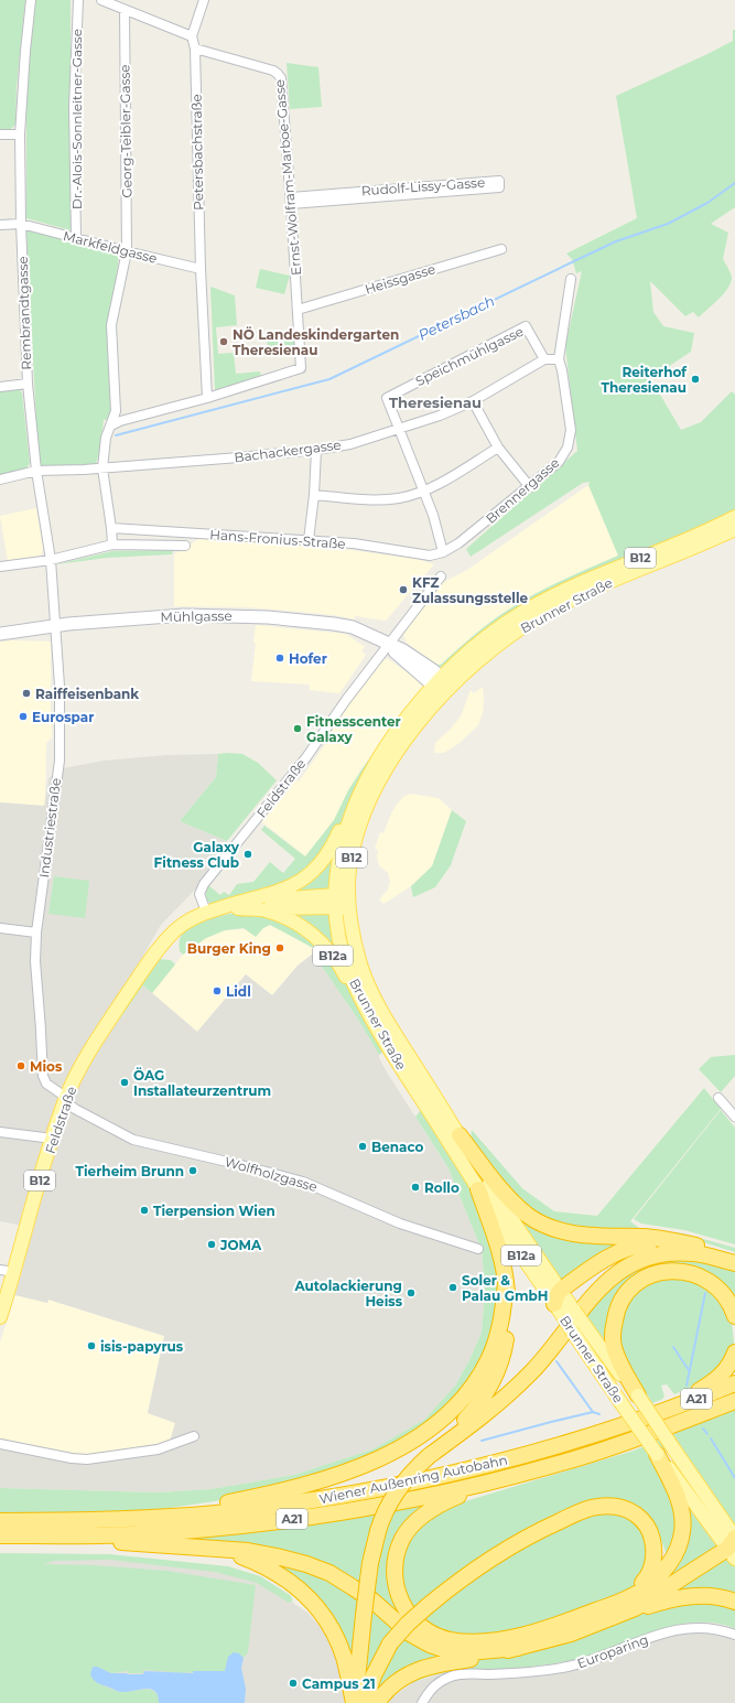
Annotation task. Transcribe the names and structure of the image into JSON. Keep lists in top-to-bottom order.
{
  "streets": {
    "highway": ["A21", "Wiener Außenring Autobahn"],
    "main road": [
      "B12",
      "Brunner Straße",
      "Feldstraße",
      "B12a"
    ],
    "street": [
      "Dr.-Alois-Sonnleitner-Gasse",
      "Georg-Teibler-Gasse",
      "Petersbachstraße",
      "Ernst-Wolfram-Marboe-Gasse",
      "Rudolf-Lissy-Gasse",
      "Markfeldgasse",
      "Heissgasse",
      "Rembrandtgasse",
      "Speichmühlgasse",
      "Bachackergasse",
      "Brennergasse",
      "Hans-Fronius-Straße",
      "Mühlgasse",
      "Industriestraße",
      "Wolfholzgasse",
      "Europaring"
    ]
  },
  "crossings": [
    ["Dr.-Alois-Sonnleitner-Gasse", "Markfeldgasse"],
    ["Georg-Teibler-Gasse", "Markfeldgasse"],
    ["Georg-Teibler-Gasse", "Bachackergasse"],
    ["Georg-Teibler-Gasse", "Hans-Fronius-Straße"],
    ["Petersbachstraße", "Ernst-Wolfram-Marboe-Gasse"],
    ["Petersbachstraße", "Markfeldgasse"],
    ["Ernst-Wolfram-Marboe-Gasse", "Rudolf-Lissy-Gasse"],
    ["Ernst-Wolfram-Marboe-Gasse", "Heissgasse"],
    ["Markfeldgasse", "Rembrandtgasse"],
    ["Rembrandtgasse", "Bachackergasse"],
    ["Rembrandtgasse", "Mühlgasse"],
    ["Rembrandtgasse", "Industriestraße"],
    ["Speichmühlgasse", "Bachackergasse"],
    ["Brennergasse", "Hans-Fronius-Straße"],
    ["Brunner Straße", "Mühlgasse"],
    ["Brunner Straße", "B12a"],
    ["Mühlgasse", "Feldstraße"],
    ["Mühlgasse", "Industriestraße"],
    ["Feldstraße", "Industriestraße"],
    ["Feldstraße", "B12a"],
    ["Feldstraße", "Wolfholzgasse"],
    ["Industriestraße", "Wolfholzgasse"]
  ],
  "districts": ["Theresienau"],
  "water": ["Petersbach"],
  "places": [
    "NÖ Landeskindergarten Theresienau",
    "Reiterhof Theresienau",
    "KFZ Zulassungsstelle",
    "Hofer",
    "Raiffeisenbank",
    "Eurospar",
    "Fitnesscenter Galaxy",
    "Galaxy Fitness Club",
    "Burger King",
    "Lidl",
    "Mios",
    "ÖAG Installateurzentrum",
    "Benaco",
    "Tierheim Brunn",
    "Rollo",
    "Tierpension Wien",
    "JOMA",
    "Soler & Palau GmbH",
    "Autolackierung Heiss",
    "isis-papyrus",
    "Campus 21"
  ]
}
